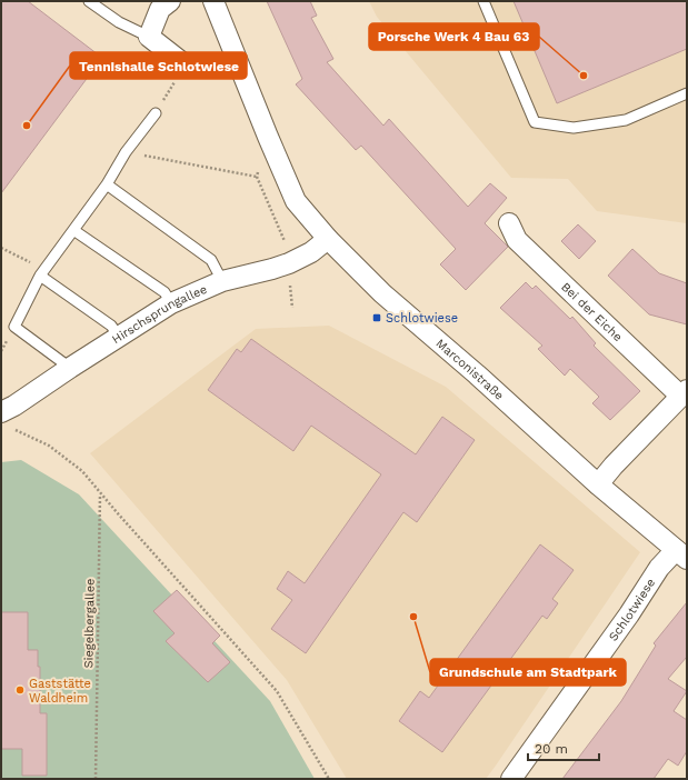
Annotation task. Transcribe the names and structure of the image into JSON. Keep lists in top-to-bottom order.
{
  "streets": {
    "street": [
      "Bei der Eiche",
      "Hirschsprungallee",
      "Marconistraße",
      "Schlotwiese"
    ],
    "path": ["Siegelbergallee"]
  },
  "crossings": [
    ["Bei der Eiche", "Marconistraße"],
    ["Hirschsprungallee", "Marconistraße"],
    ["Marconistraße", "Schlotwiese"]
  ],
  "places": {
    "other": [
      "Porsche Werk 4 Bau 63",
      "Tennishalle Schlotwiese",
      "Grundschule am Stadtpark",
      "Gaststätte Waldheim"
    ],
    "transit": ["Schlotwiese"]
  },
  "scale_bar": "20 m"
}
